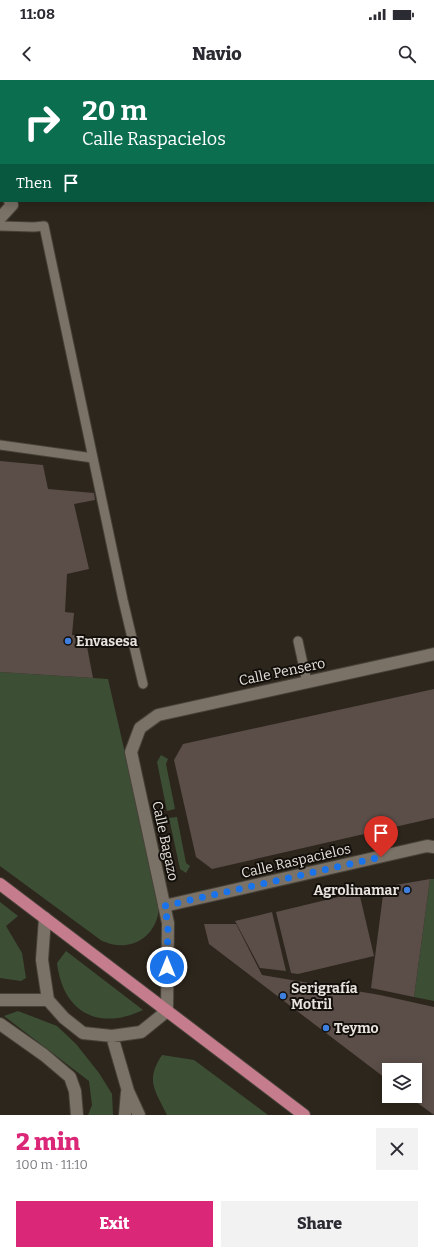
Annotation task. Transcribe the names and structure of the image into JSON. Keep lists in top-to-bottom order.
{
  "streets": {
    "street": ["Calle Pensero", "Calle Bagazo", "Calle Raspacielos"]
  },
  "crossings": [
    ["Calle Pensero", "Calle Bagazo"],
    ["Calle Bagazo", "Calle Raspacielos"]
  ],
  "places": [
    "Envasesa",
    "Agrolinamar",
    "Serigrafía Motril",
    "Teymo"
  ],
  "page": {
    "status": "11:08",
    "header": "Navio",
    "turn": ["20 m", "Calle Raspacielos"],
    "then": "Then",
    "heading": ["2 min", "100 m · 11:10"],
    "buttons": ["Exit", "Share"]
  }
}
